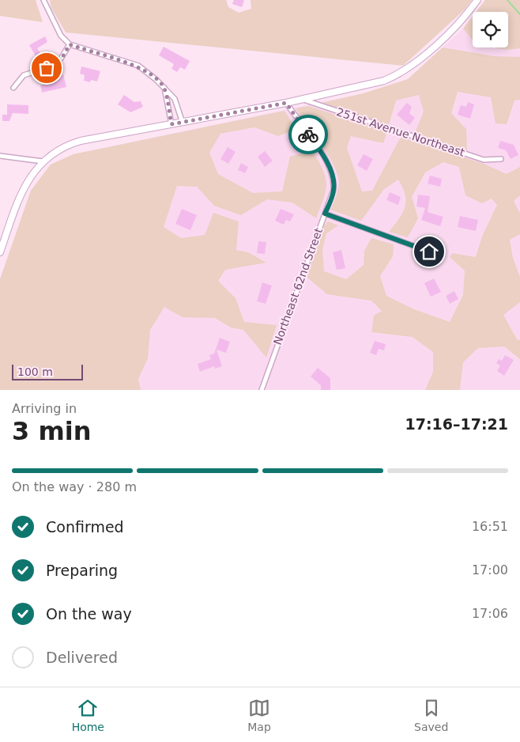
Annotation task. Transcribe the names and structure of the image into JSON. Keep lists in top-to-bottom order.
{
  "streets": {
    "street": ["251st Avenue Northeast", "Northeast 62nd Street"]
  },
  "scale_bar": "100 m",
  "page": {
    "scale": "100 m",
    "heading": ["3 min", "Arriving in", "17:16–17:21"],
    "bar": "On the way · 280 m",
    "list": [
      ["Confirmed", "16:51"],
      ["Preparing", "17:00"],
      ["On the way", "17:06"],
      "Delivered"
    ],
    "tabs": ["Home", "Map", "Saved"]
  }
}
